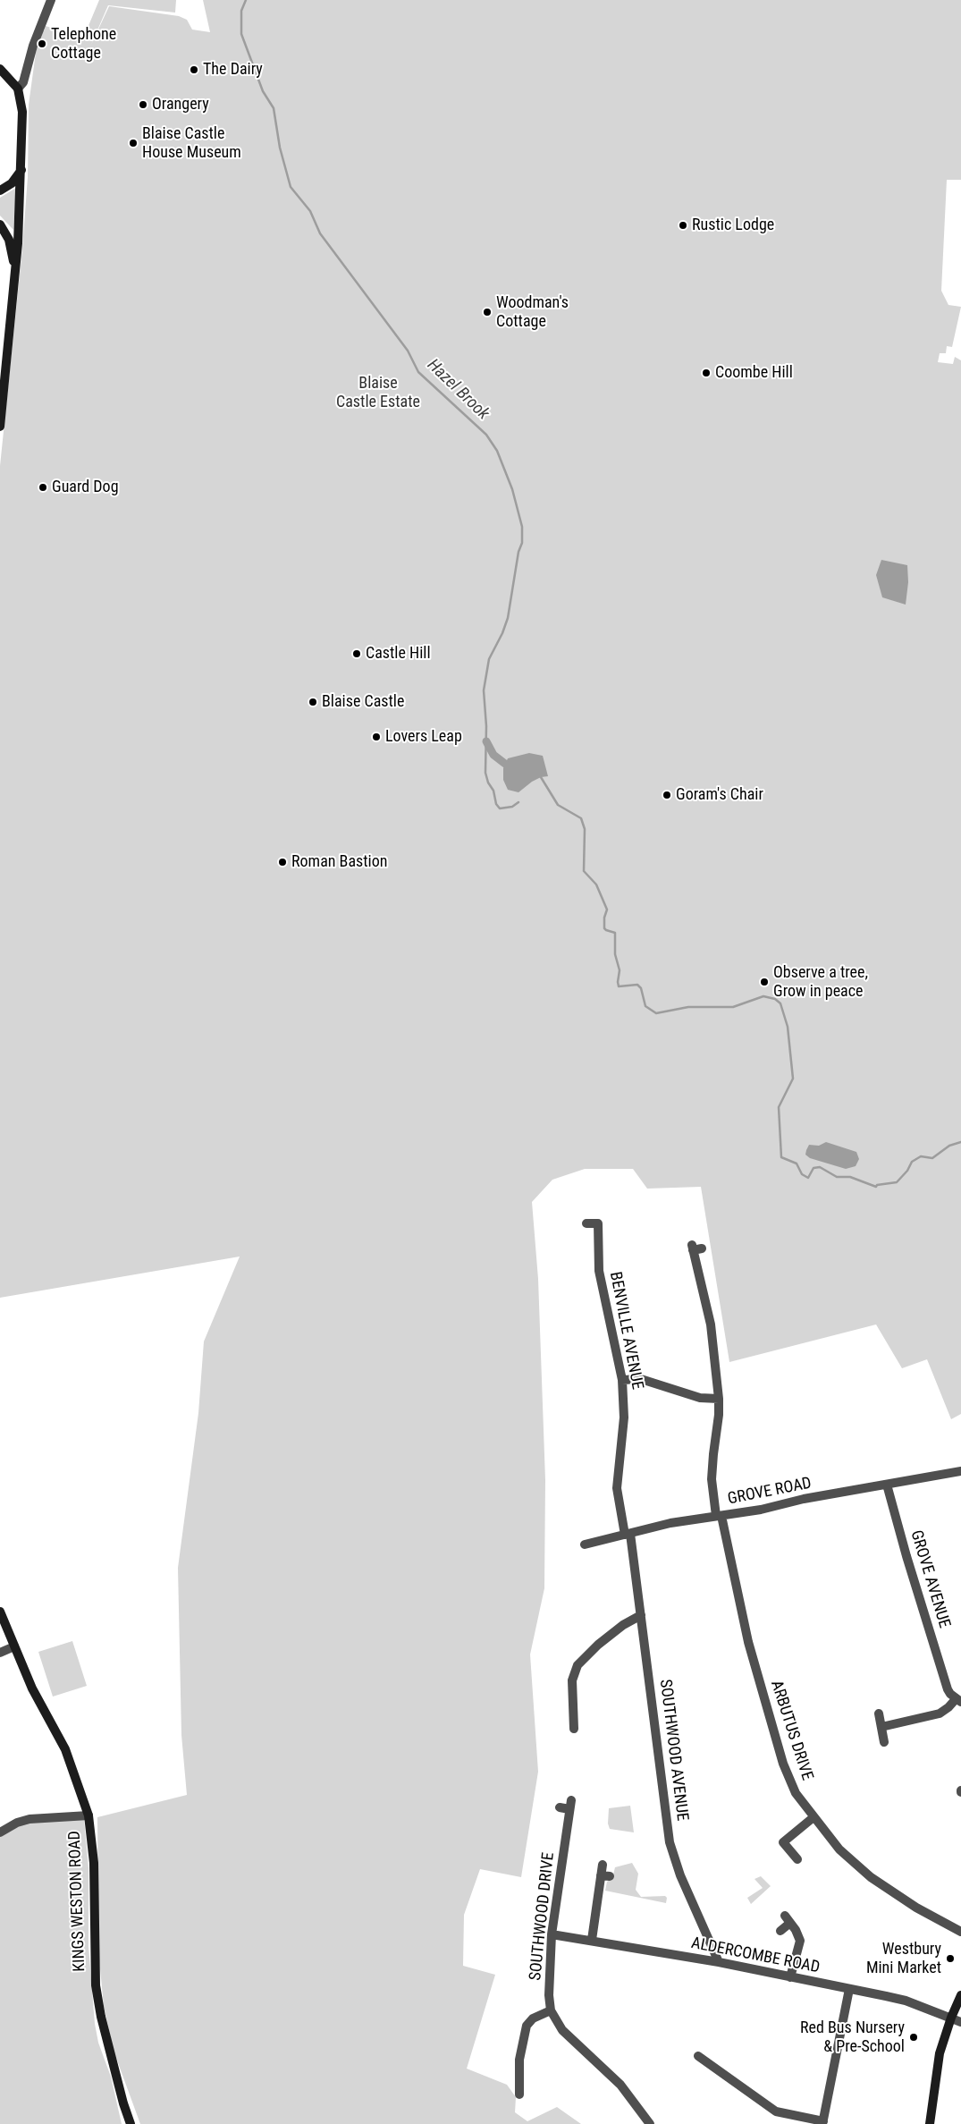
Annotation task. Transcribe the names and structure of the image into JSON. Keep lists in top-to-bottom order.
{
  "streets": {
    "main road": ["KINGS WESTON ROAD"],
    "street": [
      "BENVILLE AVENUE",
      "GROVE ROAD",
      "GROVE AVENUE",
      "ARBUTUS DRIVE",
      "SOUTHWOOD AVENUE",
      "SOUTHWOOD DRIVE",
      "ALDERCOMBE ROAD"
    ]
  },
  "crossings": [
    ["BENVILLE AVENUE", "GROVE ROAD"],
    ["BENVILLE AVENUE", "SOUTHWOOD AVENUE"],
    ["GROVE ROAD", "GROVE AVENUE"],
    ["GROVE ROAD", "ARBUTUS DRIVE"],
    ["GROVE ROAD", "SOUTHWOOD AVENUE"],
    ["SOUTHWOOD AVENUE", "ALDERCOMBE ROAD"],
    ["SOUTHWOOD DRIVE", "ALDERCOMBE ROAD"]
  ],
  "water": ["Hazel Brook"],
  "parks": ["Blaise Castle Estate"],
  "places": [
    "Telephone Cottage",
    "The Dairy",
    "Orangery",
    "Blaise Castle House Museum",
    "Rustic Lodge",
    "Woodman's Cottage",
    "Coombe Hill",
    "Guard Dog",
    "Castle Hill",
    "Blaise Castle",
    "Lovers Leap",
    "Goram's Chair",
    "Roman Bastion",
    "Observe a tree, Grow in peace",
    "Westbury Mini Market",
    "Red Bus Nursery & Pre-School"
  ]
}
